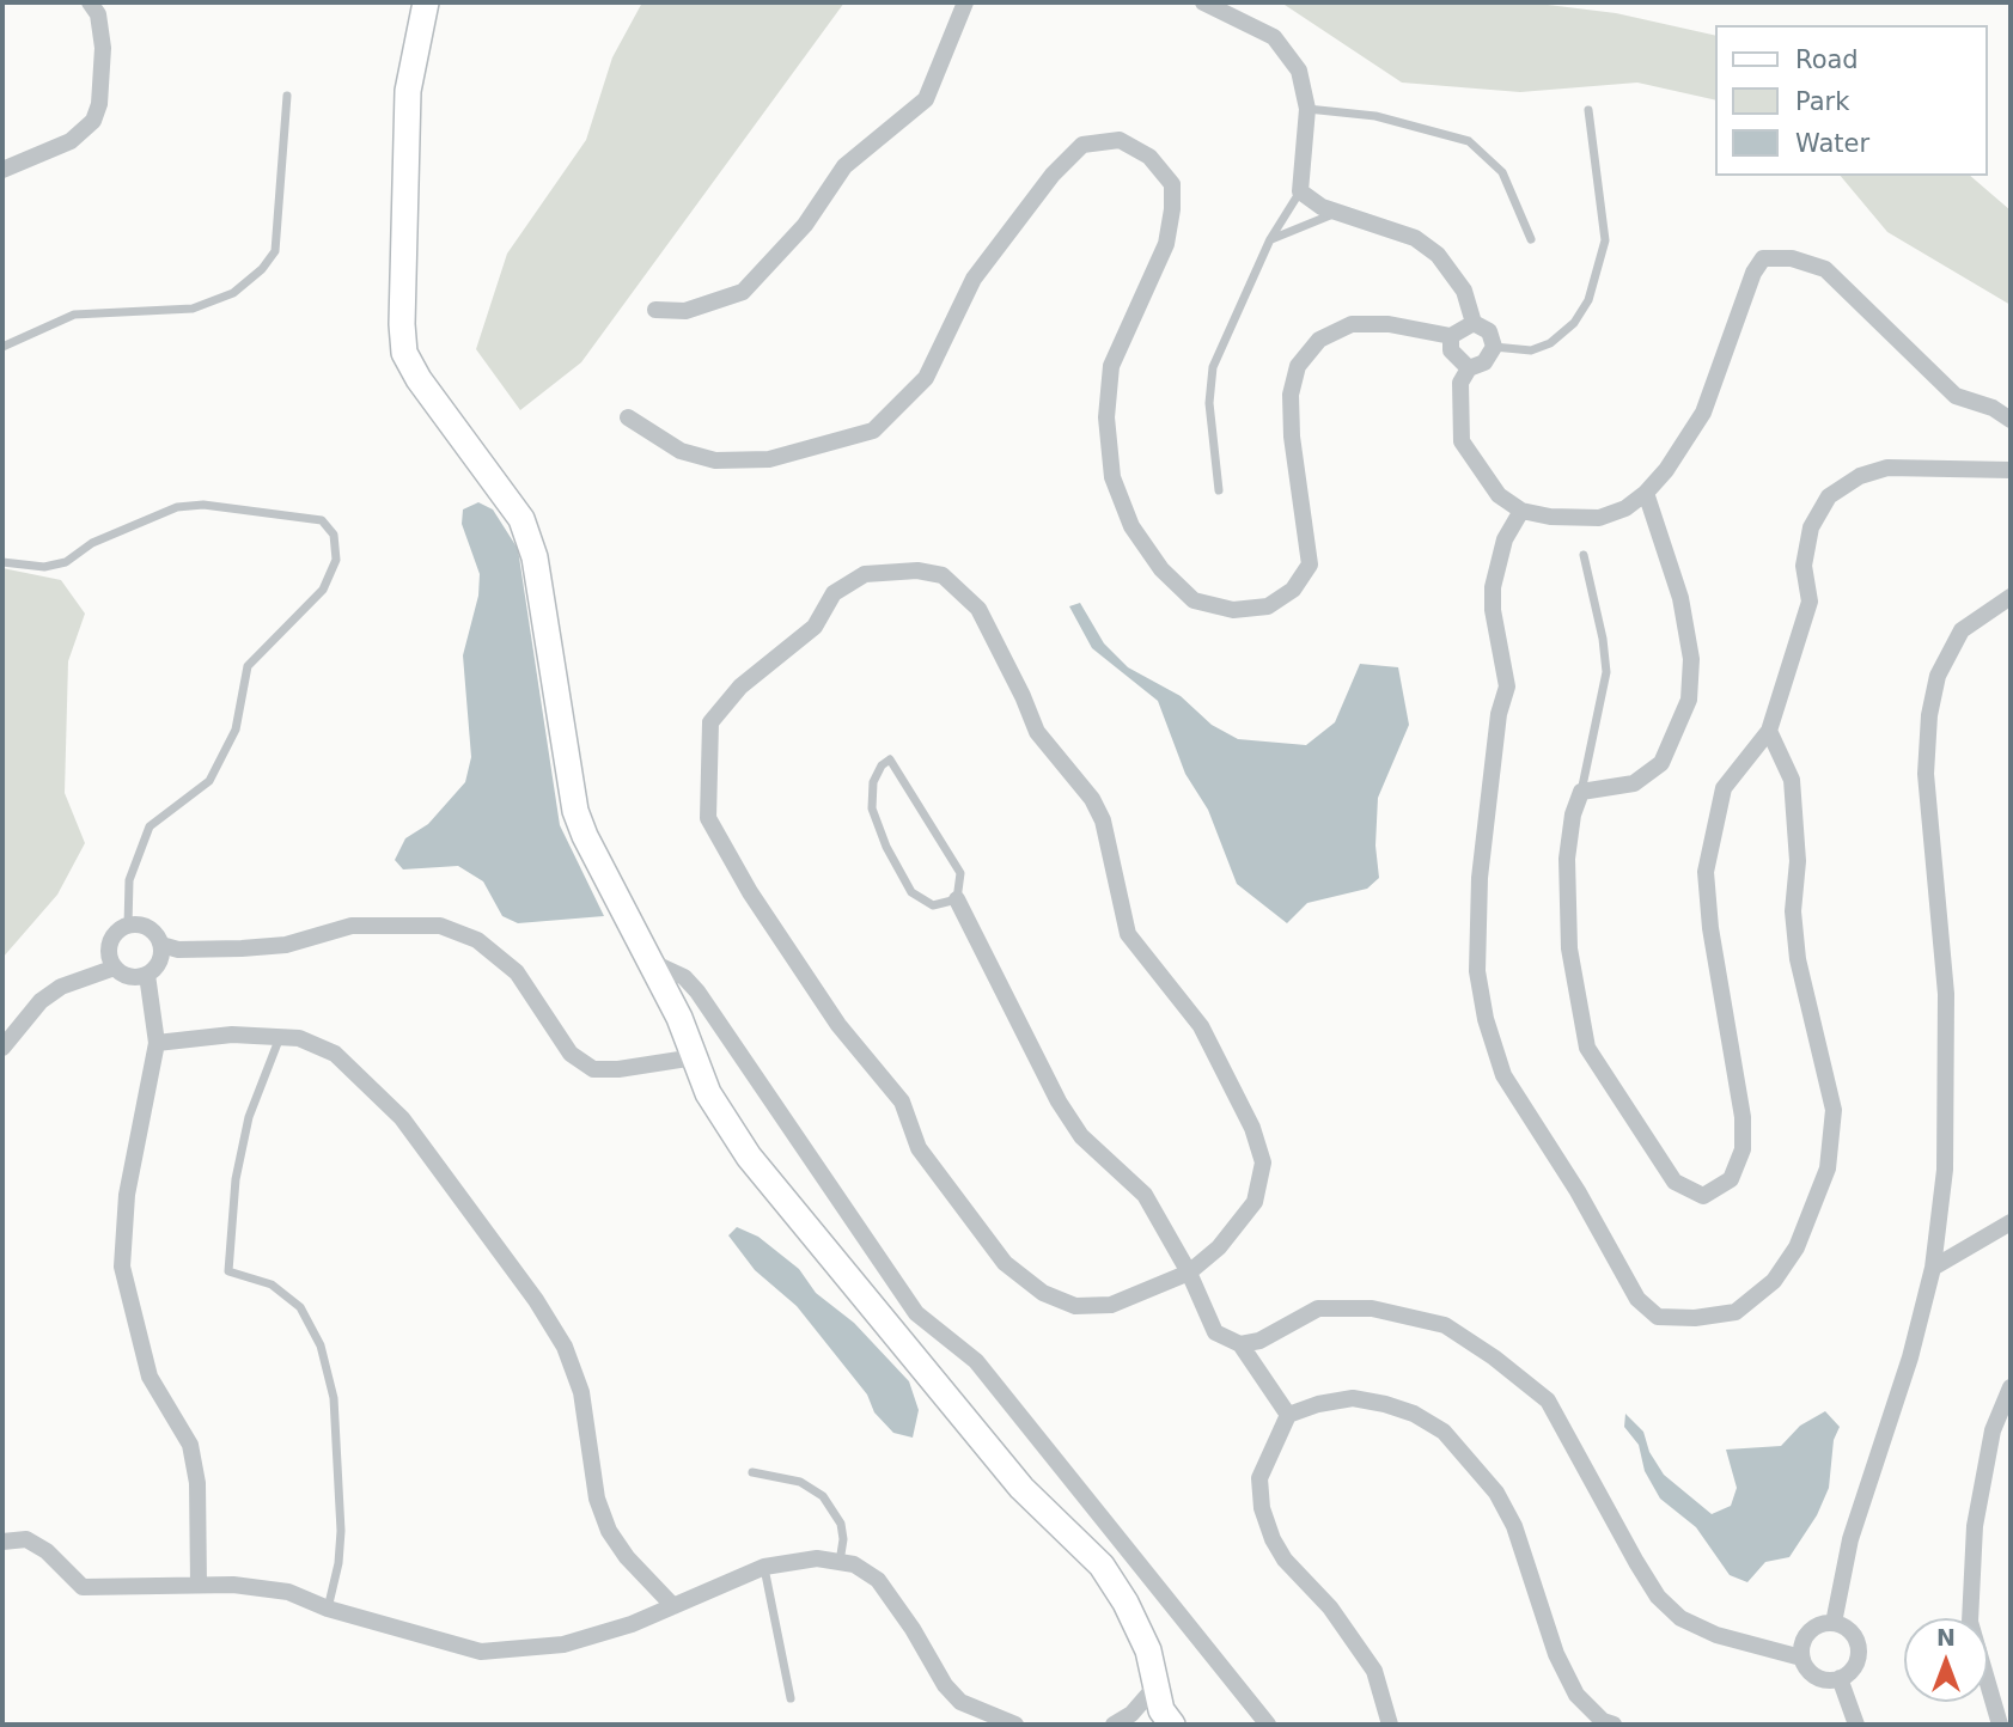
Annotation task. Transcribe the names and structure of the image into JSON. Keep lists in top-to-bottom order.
{
  "legend": ["Road", "Park", "Water"],
  "north": "top"
}
